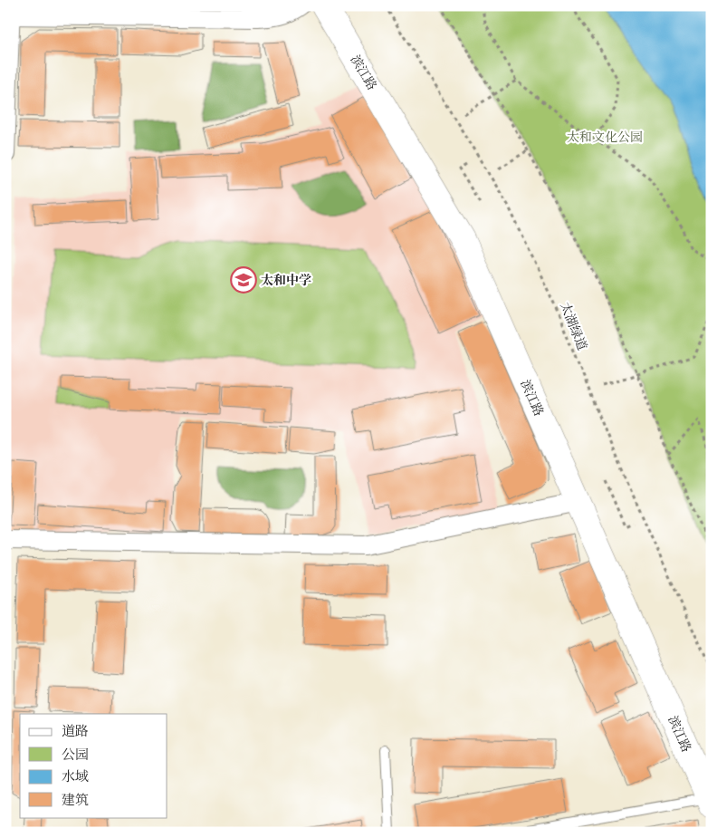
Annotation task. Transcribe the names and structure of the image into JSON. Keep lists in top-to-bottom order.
{
  "streets": {
    "main road": ["滨江路"],
    "path": ["太湖绿道"]
  },
  "parks": ["太和文化公园"],
  "places": {
    "school or university": ["太和中学"]
  },
  "legend": [
    "道路",
    "公园",
    "水域",
    "建筑"
  ]
}
